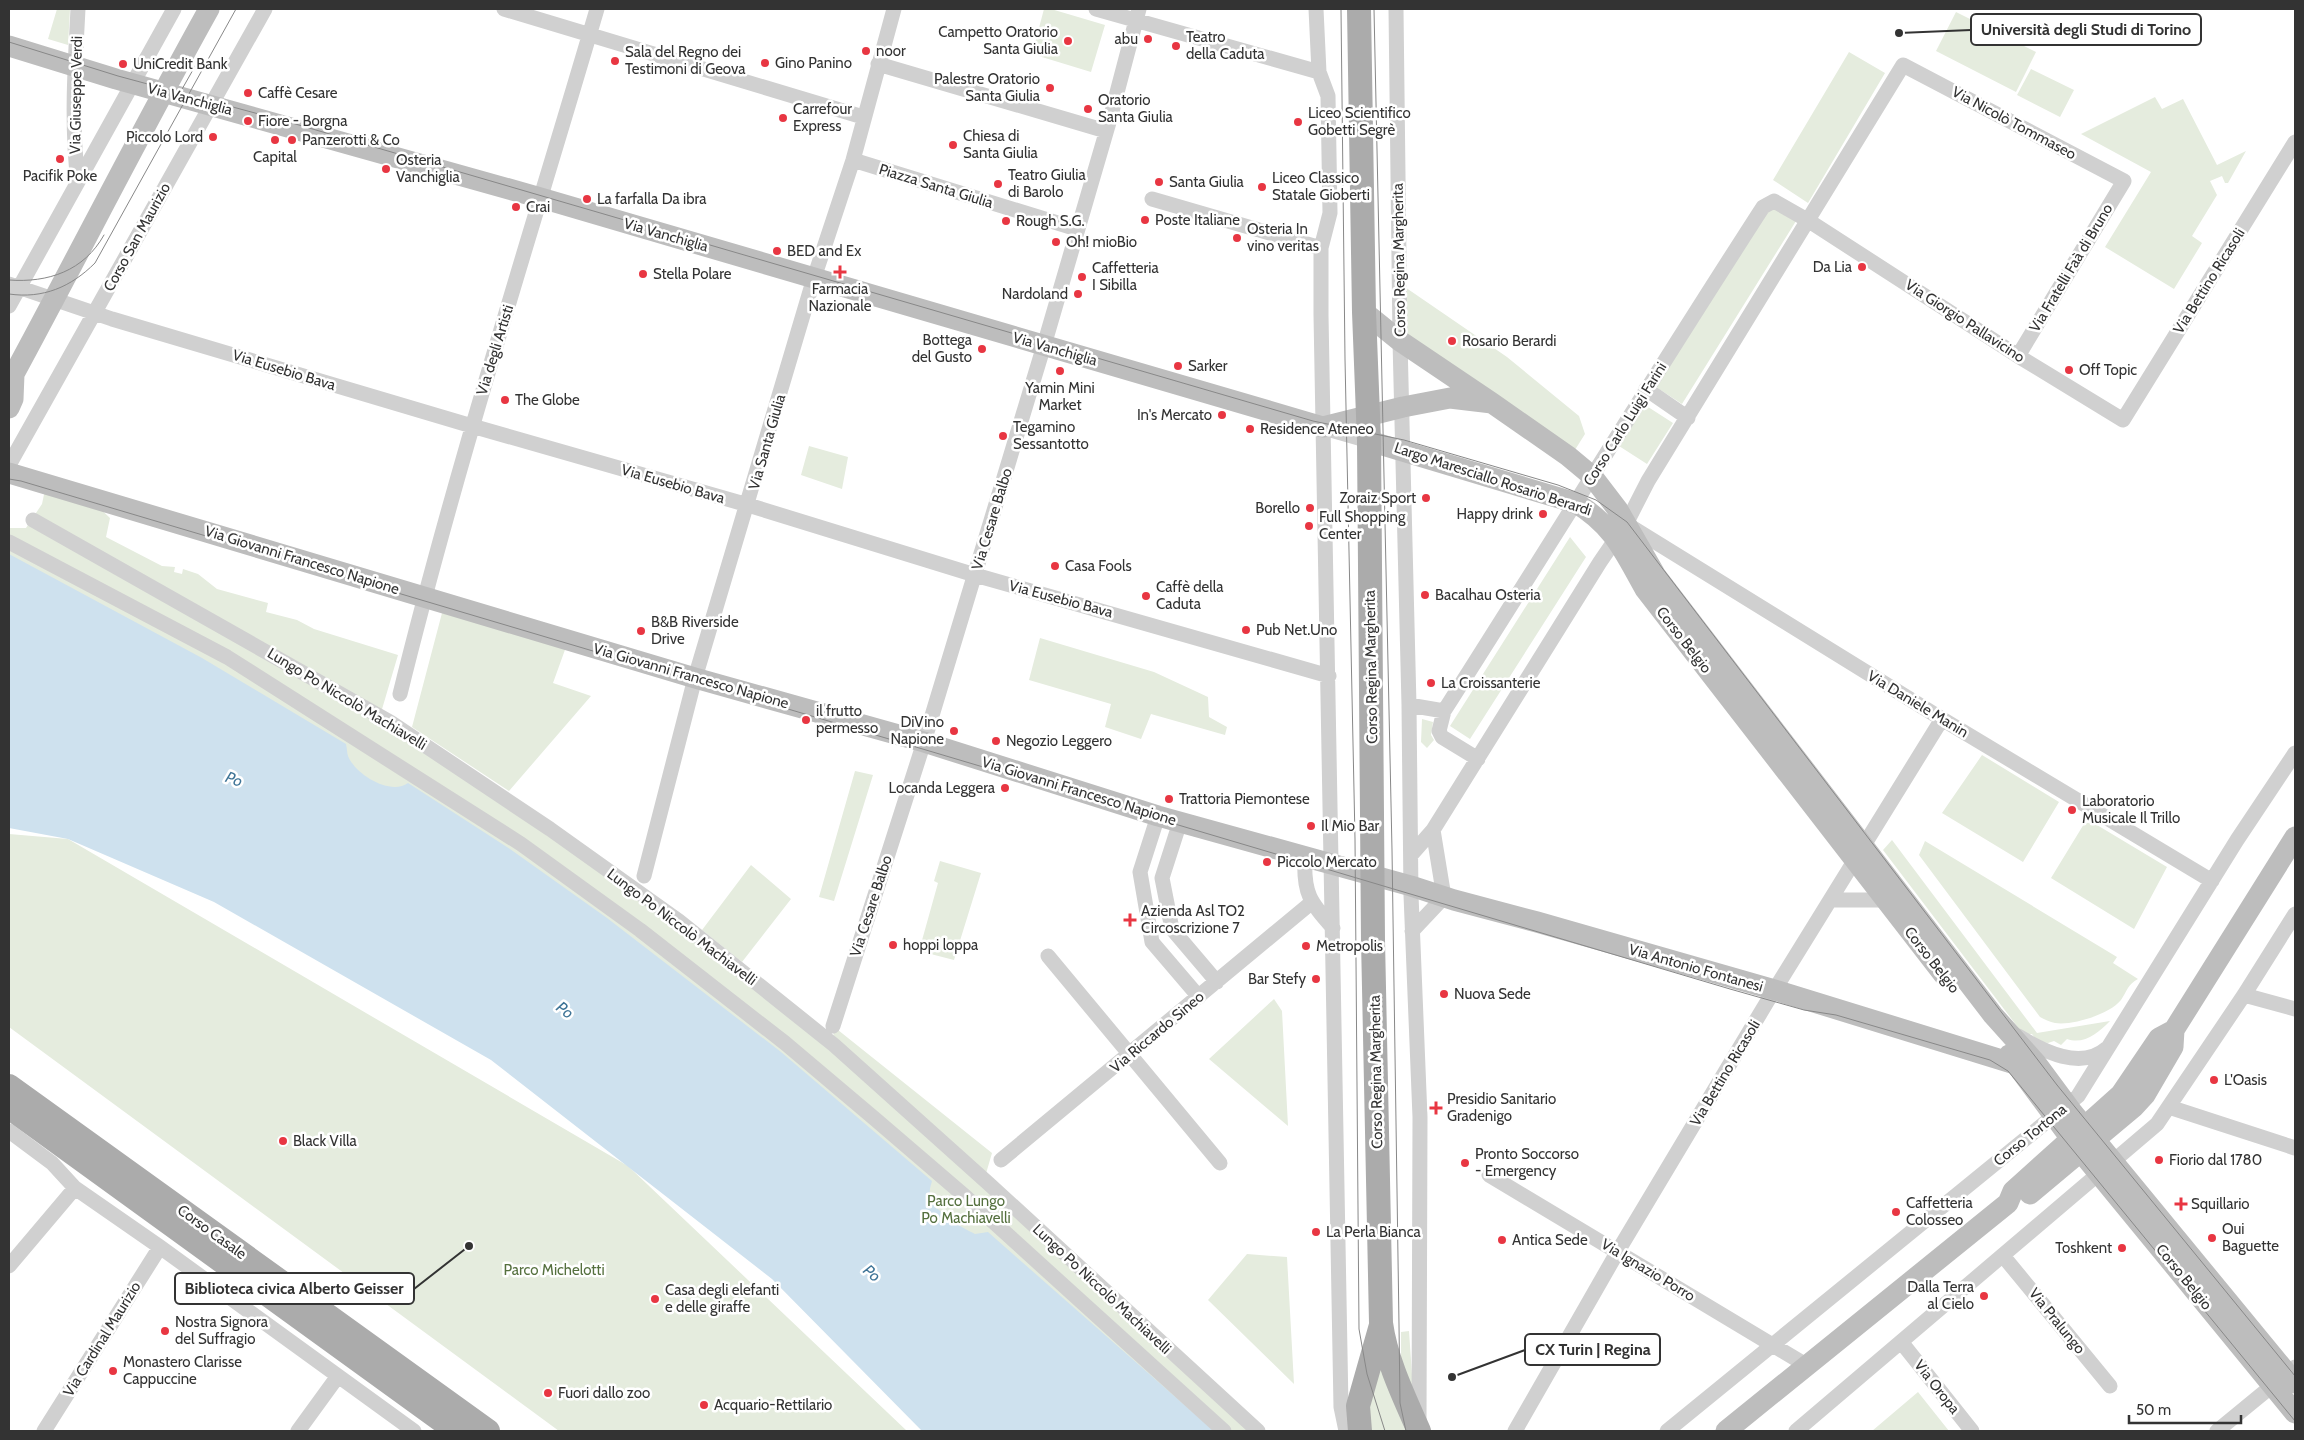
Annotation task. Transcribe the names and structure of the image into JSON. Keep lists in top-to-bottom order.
{
  "streets": {
    "main road": ["Corso Regina Margherita", "Corso Casale"],
    "street": [
      "Via Giuseppe Verdi",
      "Via Vanchiglia",
      "Via Nicolò Tommaseo",
      "Piazza Santa Giulia",
      "Corso San Maurizio",
      "Via Fratelli Faà di Bruno",
      "Via Bettino Ricasoli",
      "Via Giorgio Pallavicino",
      "Via degli Artisti",
      "Via Eusebio Bava",
      "Corso Carlo Luigi Farini",
      "Via Santa Giulia",
      "Largo Maresciallo Rosario Berardi",
      "Via Cesare Balbo",
      "Via Giovanni Francesco Napione",
      "Corso Belgio",
      "Lungo Po Niccolò Machiavelli",
      "Via Daniele Manin",
      "Via Antonio Fontanesi",
      "Via Riccardo Sineo",
      "Corso Tortona",
      "Via Ignazio Porro",
      "Via Pralungo",
      "Via Cardinal Maurizio",
      "Via Oropa"
    ]
  },
  "crossings": [
    ["Via Giuseppe Verdi", "Via Vanchiglia"],
    ["Via Vanchiglia", "Corso San Maurizio"],
    ["Via Vanchiglia", "Via degli Artisti"],
    ["Via Vanchiglia", "Via Santa Giulia"],
    ["Via Vanchiglia", "Largo Maresciallo Rosario Berardi"],
    ["Via Vanchiglia", "Via Cesare Balbo"],
    ["Via Nicolò Tommaseo", "Via Fratelli Faà di Bruno"],
    ["Via Nicolò Tommaseo", "Via Giorgio Pallavicino"],
    ["Via Nicolò Tommaseo", "Corso Carlo Luigi Farini"],
    ["Piazza Santa Giulia", "Via Santa Giulia"],
    ["Piazza Santa Giulia", "Via Cesare Balbo"],
    ["Corso San Maurizio", "Via Eusebio Bava"],
    ["Corso Regina Margherita", "Largo Maresciallo Rosario Berardi"],
    ["Corso Regina Margherita", "Via Giovanni Francesco Napione"],
    ["Corso Regina Margherita", "Via Antonio Fontanesi"],
    ["Via Fratelli Faà di Bruno", "Via Giorgio Pallavicino"],
    ["Via Bettino Ricasoli", "Via Giorgio Pallavicino"],
    ["Via Bettino Ricasoli", "Corso Belgio"],
    ["Via Bettino Ricasoli", "Via Daniele Manin"],
    ["Via Bettino Ricasoli", "Via Antonio Fontanesi"],
    ["Via Bettino Ricasoli", "Via Ignazio Porro"],
    ["Via Giorgio Pallavicino", "Corso Carlo Luigi Farini"],
    ["Via degli Artisti", "Via Eusebio Bava"],
    ["Via degli Artisti", "Via Giovanni Francesco Napione"],
    ["Via Eusebio Bava", "Via Santa Giulia"],
    ["Via Eusebio Bava", "Via Cesare Balbo"],
    ["Corso Carlo Luigi Farini", "Largo Maresciallo Rosario Berardi"],
    ["Corso Carlo Luigi Farini", "Corso Belgio"],
    ["Via Santa Giulia", "Via Giovanni Francesco Napione"],
    ["Largo Maresciallo Rosario Berardi", "Corso Belgio"],
    ["Via Cesare Balbo", "Via Giovanni Francesco Napione"],
    ["Via Giovanni Francesco Napione", "Via Antonio Fontanesi"],
    ["Corso Belgio", "Via Daniele Manin"],
    ["Corso Belgio", "Via Antonio Fontanesi"],
    ["Corso Belgio", "Corso Tortona"],
    ["Via Daniele Manin", "Corso Tortona"],
    ["Corso Tortona", "Via Ignazio Porro"]
  ],
  "water": ["Po"],
  "parks": ["Parco Lungo Po Machiavelli", "Parco Michelotti"],
  "places": {
    "other": [
      "Università degli Studi di Torino",
      "abu",
      "Campetto Oratorio Santa Giulia",
      "Teatro della Caduta",
      "noor",
      "Sala del Regno dei Testimoni di Geova",
      "Gino Panino",
      "UniCredit Bank",
      "Palestre Oratorio Santa Giulia",
      "Caffè Cesare",
      "Oratorio Santa Giulia",
      "Carrefour Express",
      "Fiore - Borgna",
      "Liceo Scientifico Gobetti Segrè",
      "Piccolo Lord",
      "Capital",
      "Panzerotti & Co",
      "Chiesa di Santa Giulia",
      "Pacifik Poke",
      "Osteria Vanchiglia",
      "Santa Giulia",
      "Teatro Giulia di Barolo",
      "Liceo Classico Statale Gioberti",
      "La farfalla Da ibra",
      "Crai",
      "Poste Italiane",
      "Rough S.G.",
      "Osteria In vino veritas",
      "Oh! mioBio",
      "BED and Ex",
      "Da Lia",
      "Stella Polare",
      "Caffetteria I Sibilla",
      "Nardoland",
      "Rosario Berardi",
      "Bottega del Gusto",
      "Sarker",
      "Off Topic",
      "Yamin Mini Market",
      "The Globe",
      "In's Mercato",
      "Residence Ateneo",
      "Tegamino Sessantotto",
      "Zoraiz Sport",
      "Borello",
      "Happy drink",
      "Full Shopping Center",
      "Casa Fools",
      "Bacalhau Osteria",
      "Caffè della Caduta",
      "Pub Net.Uno",
      "B&B Riverside Drive",
      "La Croissanterie",
      "il frutto permesso",
      "DiVino Napione",
      "Negozio Leggero",
      "Locanda Leggera",
      "Trattoria Piemontese",
      "Laboratorio Musicale Il Trillo",
      "Il Mio Bar",
      "Piccolo Mercato",
      "hoppi loppa",
      "Metropolis",
      "Bar Stefy",
      "Nuova Sede",
      "L'Oasis",
      "Black Villa",
      "Fiorio dal 1780",
      "Pronto Soccorso - Emergency",
      "Caffetteria Colosseo",
      "La Perla Bianca",
      "Oui Baguette",
      "Antica Sede",
      "Biblioteca civica Alberto Geisser",
      "Toshkent",
      "Dalla Terra al Cielo",
      "Casa degli elefanti e delle giraffe",
      "Nostra Signora del Suffragio",
      "Monastero Clarisse Cappuccine",
      "CX Turin | Regina",
      "Fuori dallo zoo",
      "Acquario-Rettilario"
    ],
    "health": [
      "Farmacia Nazionale",
      "Azienda Asl TO2 Circoscrizione 7",
      "Presidio Sanitario Gradenigo",
      "Squillario"
    ]
  },
  "scale_bar": "50 m"
}
